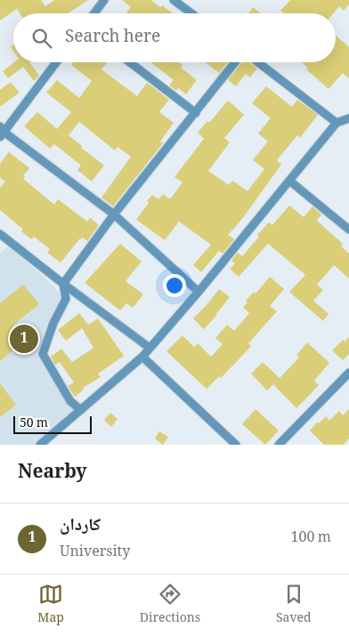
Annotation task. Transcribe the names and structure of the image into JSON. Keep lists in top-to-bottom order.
{
  "scale_bar": "50 m",
  "page": {
    "search": "Search here",
    "pins": "1",
    "scale": "50 m",
    "heading": "Nearby",
    "list": [
      {
        "mark": "1",
        "name": "کاردان",
        "note": "University",
        "value": "100 m"
      }
    ],
    "nav": ["Map", "Directions", "Saved"]
  }
}
